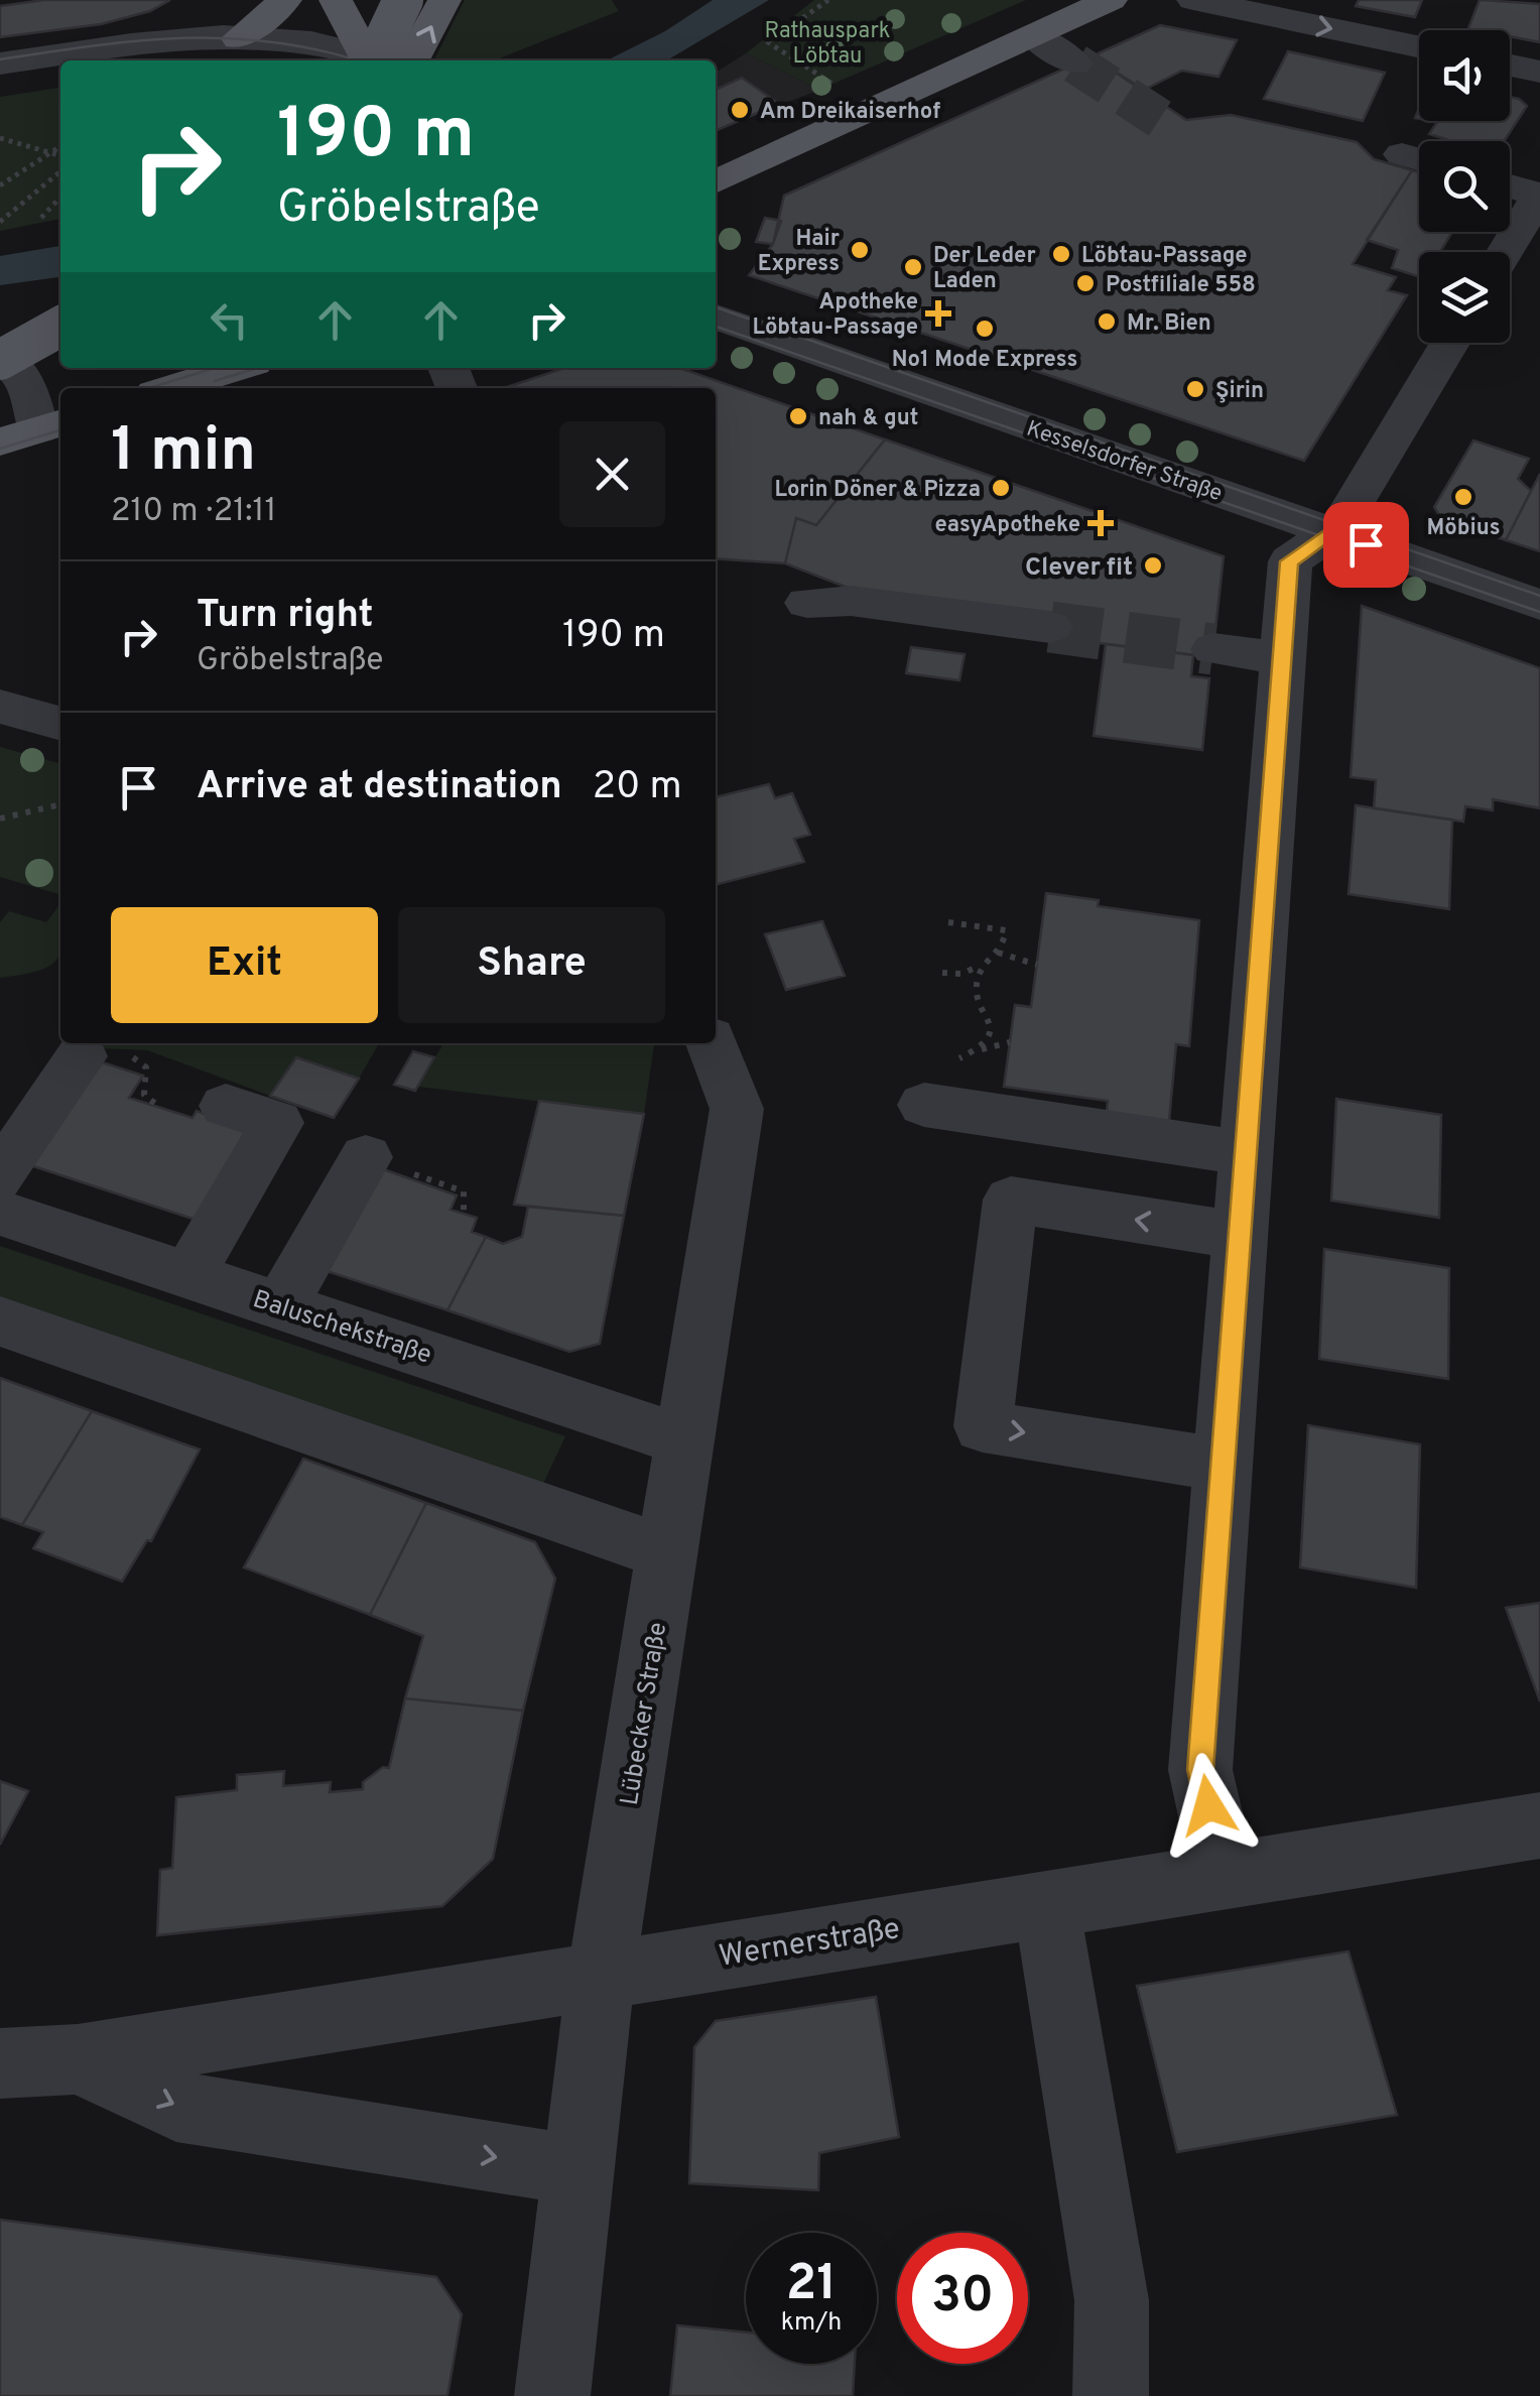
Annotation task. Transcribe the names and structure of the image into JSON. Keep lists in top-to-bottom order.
{
  "streets": {
    "street": [
      "Kesselsdorfer Straße",
      "Baluschekstraße",
      "Lübecker Straße",
      "Wernerstraße"
    ]
  },
  "crossings": [
    ["Baluschekstraße", "Lübecker Straße"],
    ["Lübecker Straße", "Wernerstraße"]
  ],
  "parks": ["Rathauspark Löbtau"],
  "places": {
    "other": [
      "Am Dreikaiserhof",
      "Hair Express",
      "Löbtau-Passage",
      "Der Leder Laden",
      "Postfiliale 558",
      "Mr. Bien",
      "No1 Mode Express",
      "Şirin",
      "nah & gut",
      "Lorin Döner & Pizza",
      "Möbius",
      "Clever fit"
    ],
    "health": ["Apotheke Löbtau-Passage", "easyApotheke"]
  },
  "page": {
    "turn": ["190 m", "Gröbelstraße"],
    "heading": ["1 min", "210 m · 21:11"],
    "list": [
      {
        "name": "Turn right",
        "note": "Gröbelstraße",
        "value": "190 m"
      },
      {
        "name": "Arrive at destination",
        "value": "20 m"
      }
    ],
    "buttons": ["Exit", "Share"],
    "speed": "21 km/h",
    "limit": "30"
  }
}
